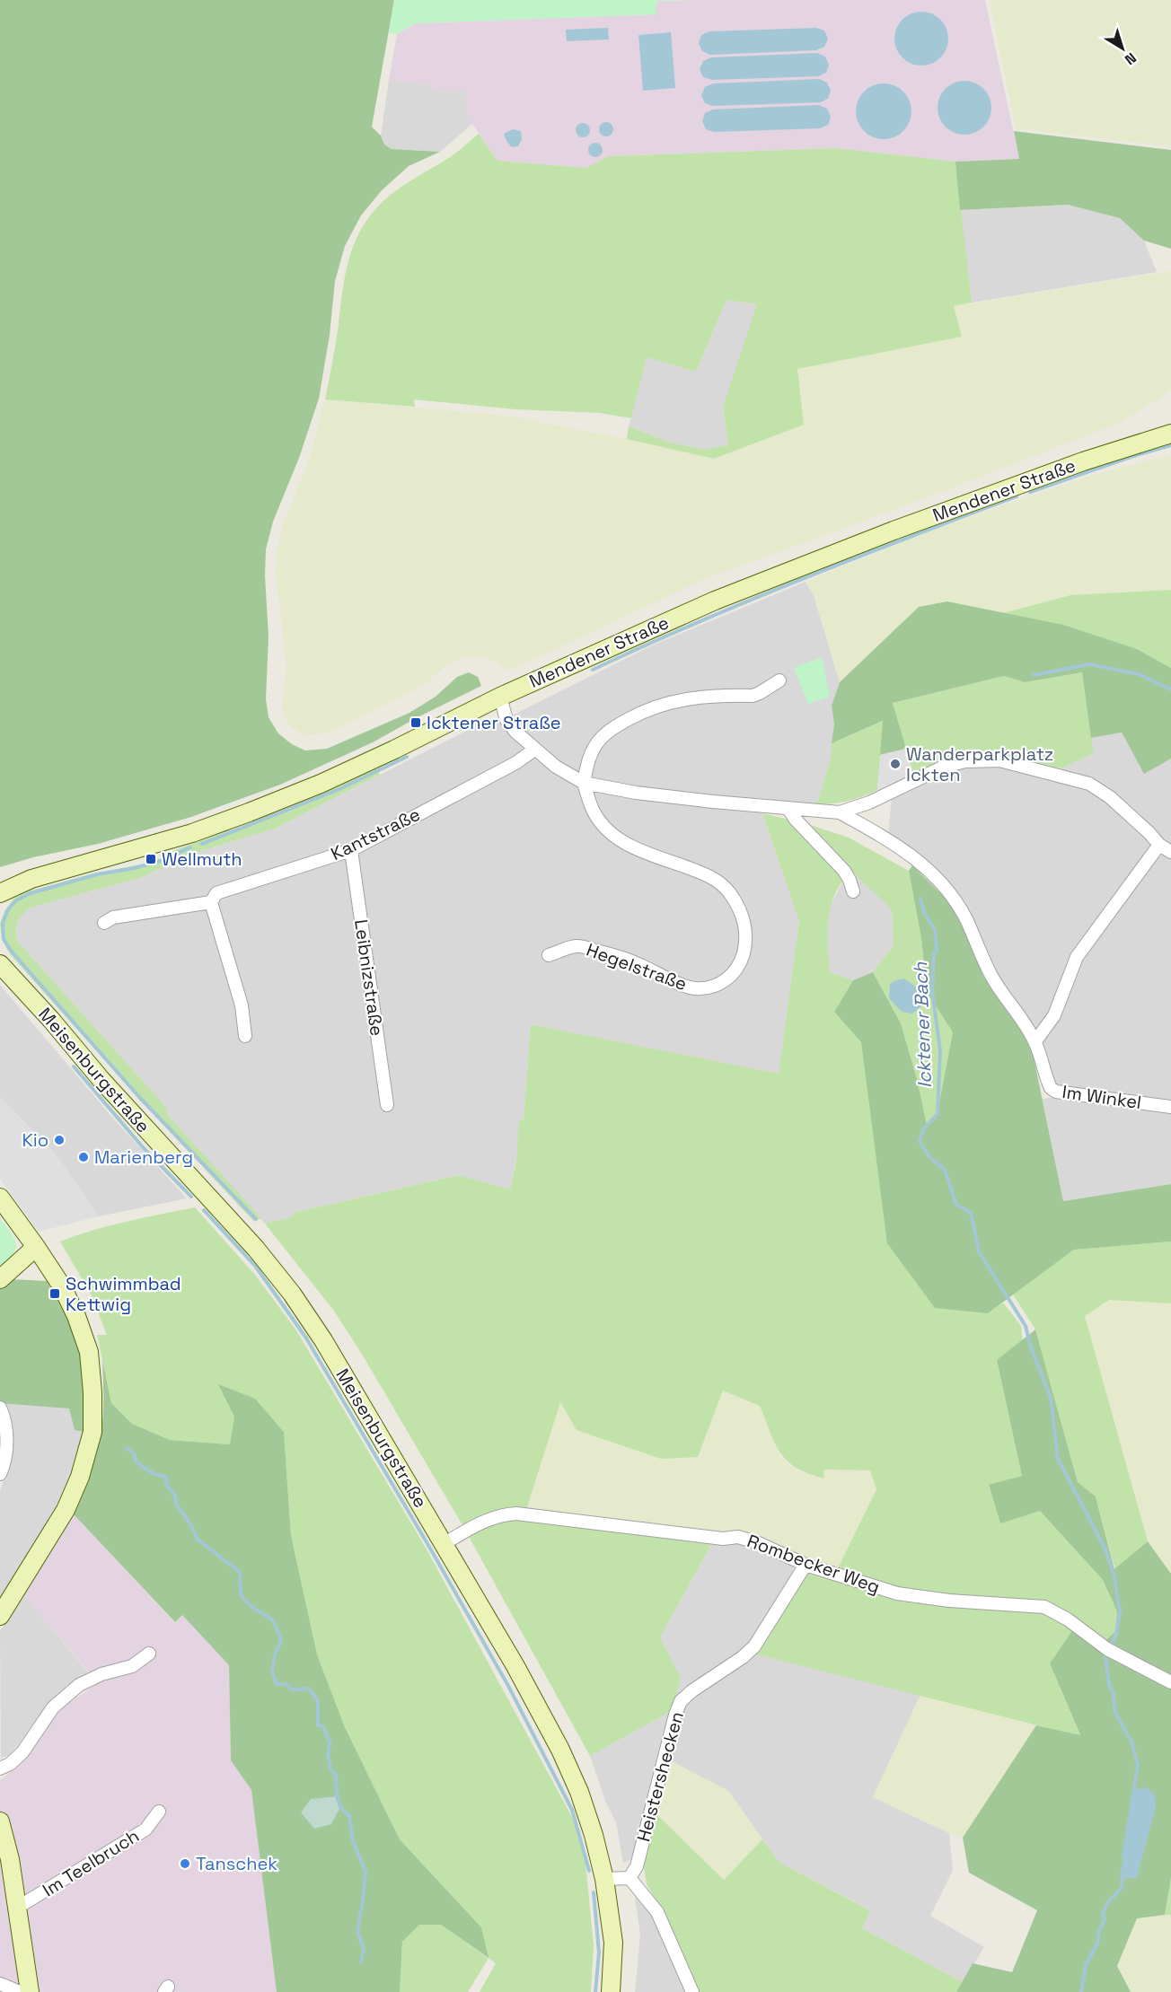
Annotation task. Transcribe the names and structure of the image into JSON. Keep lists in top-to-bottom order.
{
  "streets": {
    "main road": ["Mendener Straße", "Meisenburgstraße", "Im Teelbruch"],
    "street": [
      "Kantstraße",
      "Hegelstraße",
      "Leibnizstraße",
      "Im Winkel",
      "Rombecker Weg",
      "Heistershecken"
    ]
  },
  "crossings": [
    ["Kantstraße", "Leibnizstraße"],
    ["Meisenburgstraße", "Rombecker Weg"],
    ["Rombecker Weg", "Heistershecken"]
  ],
  "water": ["Icktener Bach"],
  "places": {
    "transit": ["Icktener Straße", "Wellmuth", "Schwimmbad Kettwig"],
    "other": [
      "Wanderparkplatz Ickten",
      "Kio",
      "Marienberg",
      "Tanschek"
    ]
  },
  "north": "bottom right"
}
